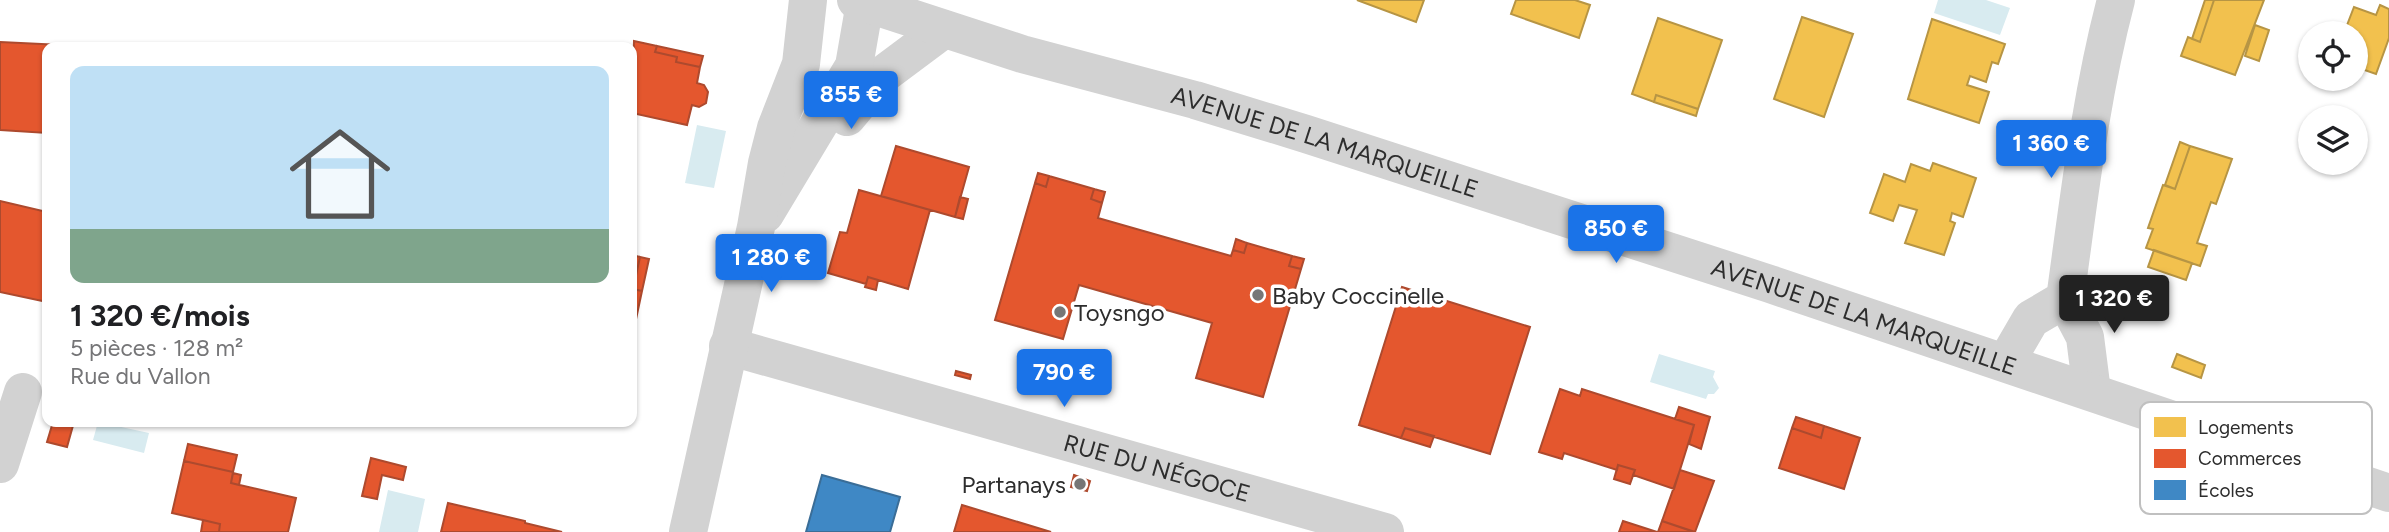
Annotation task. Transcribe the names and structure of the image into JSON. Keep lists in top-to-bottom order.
{
  "streets": {
    "street": ["AVENUE DE LA MARQUEILLE", "RUE DU NÉGOCE"]
  },
  "places": ["Baby Coccinelle", "Toysngo", "Partanays"],
  "legend": ["Logements", "Commerces", "Écoles"],
  "page": {
    "list": [
      {
        "name": "1 320 €/mois",
        "note": "5 pièces · 128 m² · Rue du Vallon"
      }
    ],
    "price": [
      "855 €",
      "1 360 €",
      "850 €",
      "1 280 €",
      "1 320 €",
      "790 €"
    ]
  }
}
